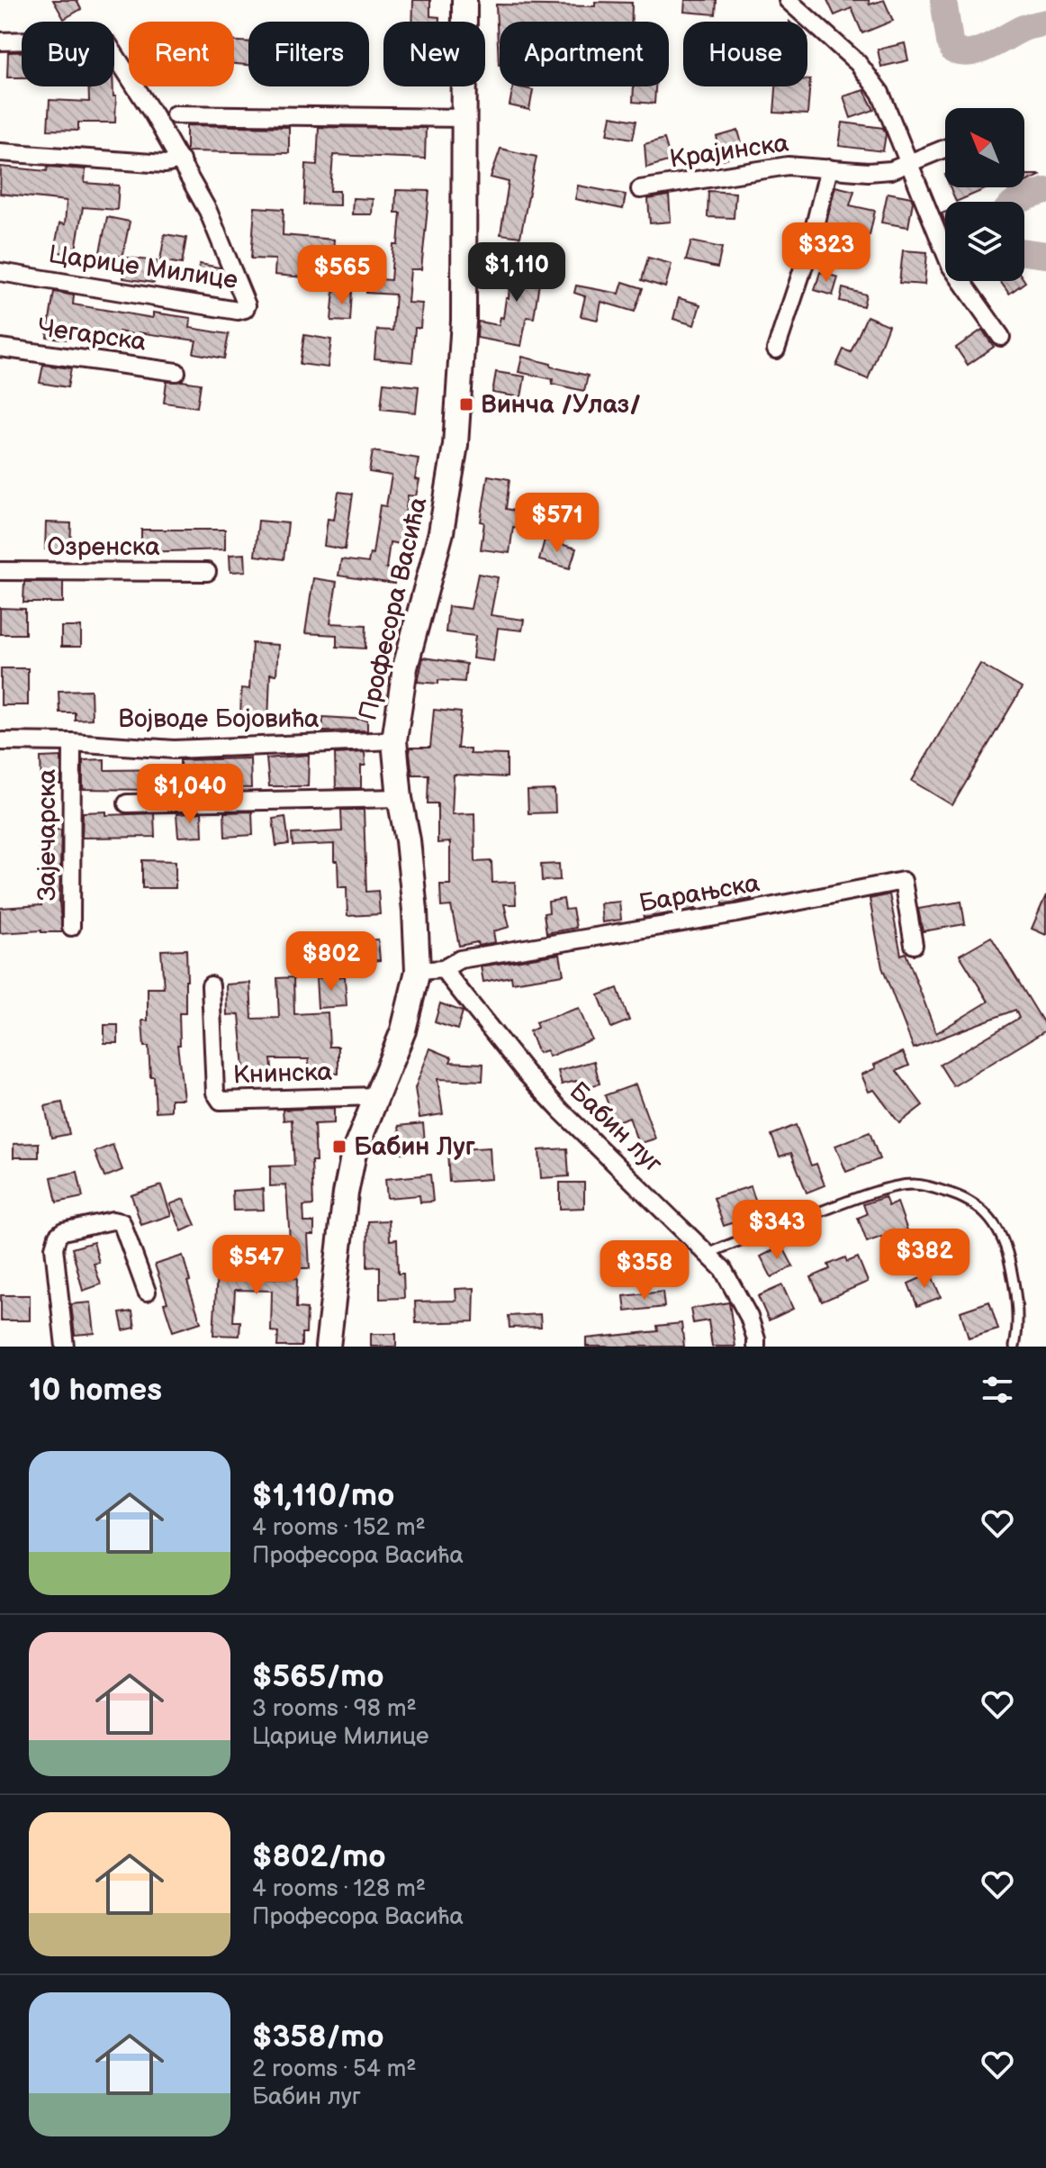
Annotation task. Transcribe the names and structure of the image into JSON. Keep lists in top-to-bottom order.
{
  "streets": {
    "street": [
      "Крајинска",
      "Царице Милице",
      "Чегарска",
      "Озренска",
      "Професора Васића",
      "Војводе Бојовића",
      "Зајечарска",
      "Барањска",
      "Книнска",
      "Бабин луг"
    ]
  },
  "crossings": [
    ["Професора Васића", "Војводе Бојовића"],
    ["Професора Васића", "Книнска"],
    ["Војводе Бојовића", "Зајечарска"],
    ["Барањска", "Бабин луг"]
  ],
  "places": {
    "transit": ["Винча /Улаз/", "Бабин Луг"]
  },
  "north": "top left",
  "page": {
    "chip": [
      "Buy",
      "Rent",
      "Filters",
      "New",
      "Apartment",
      "House"
    ],
    "price": [
      "$323",
      "$1,110",
      "$565",
      "$571",
      "$1,040",
      "$802",
      "$343",
      "$382",
      "$547",
      "$358"
    ],
    "heading": "10 homes",
    "list": [
      {
        "name": "$1,110/mo",
        "note": "4 rooms · 152 m² · Професора Васића"
      },
      {
        "name": "$565/mo",
        "note": "3 rooms · 98 m² · Царице Милице"
      },
      {
        "name": "$802/mo",
        "note": "4 rooms · 128 m² · Професора Васића"
      },
      {
        "name": "$358/mo",
        "note": "2 rooms · 54 m² · Бабин луг"
      }
    ]
  }
}
